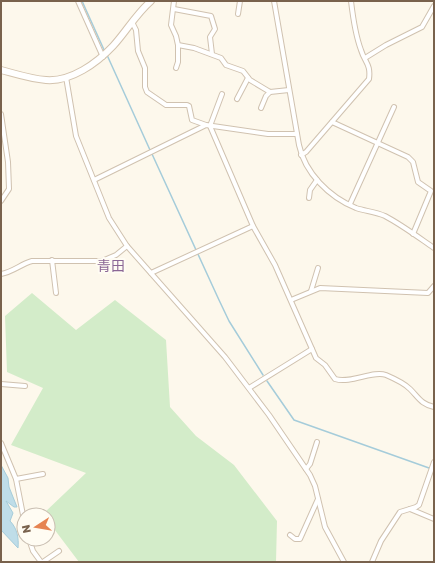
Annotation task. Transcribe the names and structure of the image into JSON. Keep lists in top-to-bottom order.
{
  "districts": ["青田"],
  "north": "left"
}
